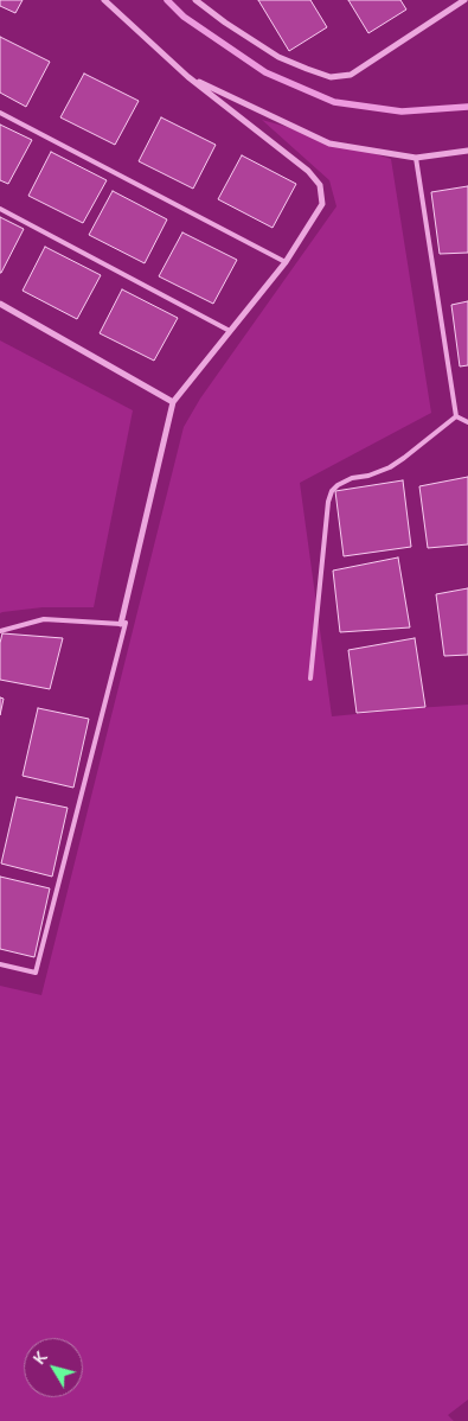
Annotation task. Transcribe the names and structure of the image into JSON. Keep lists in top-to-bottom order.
{
  "north": "top left"
}
